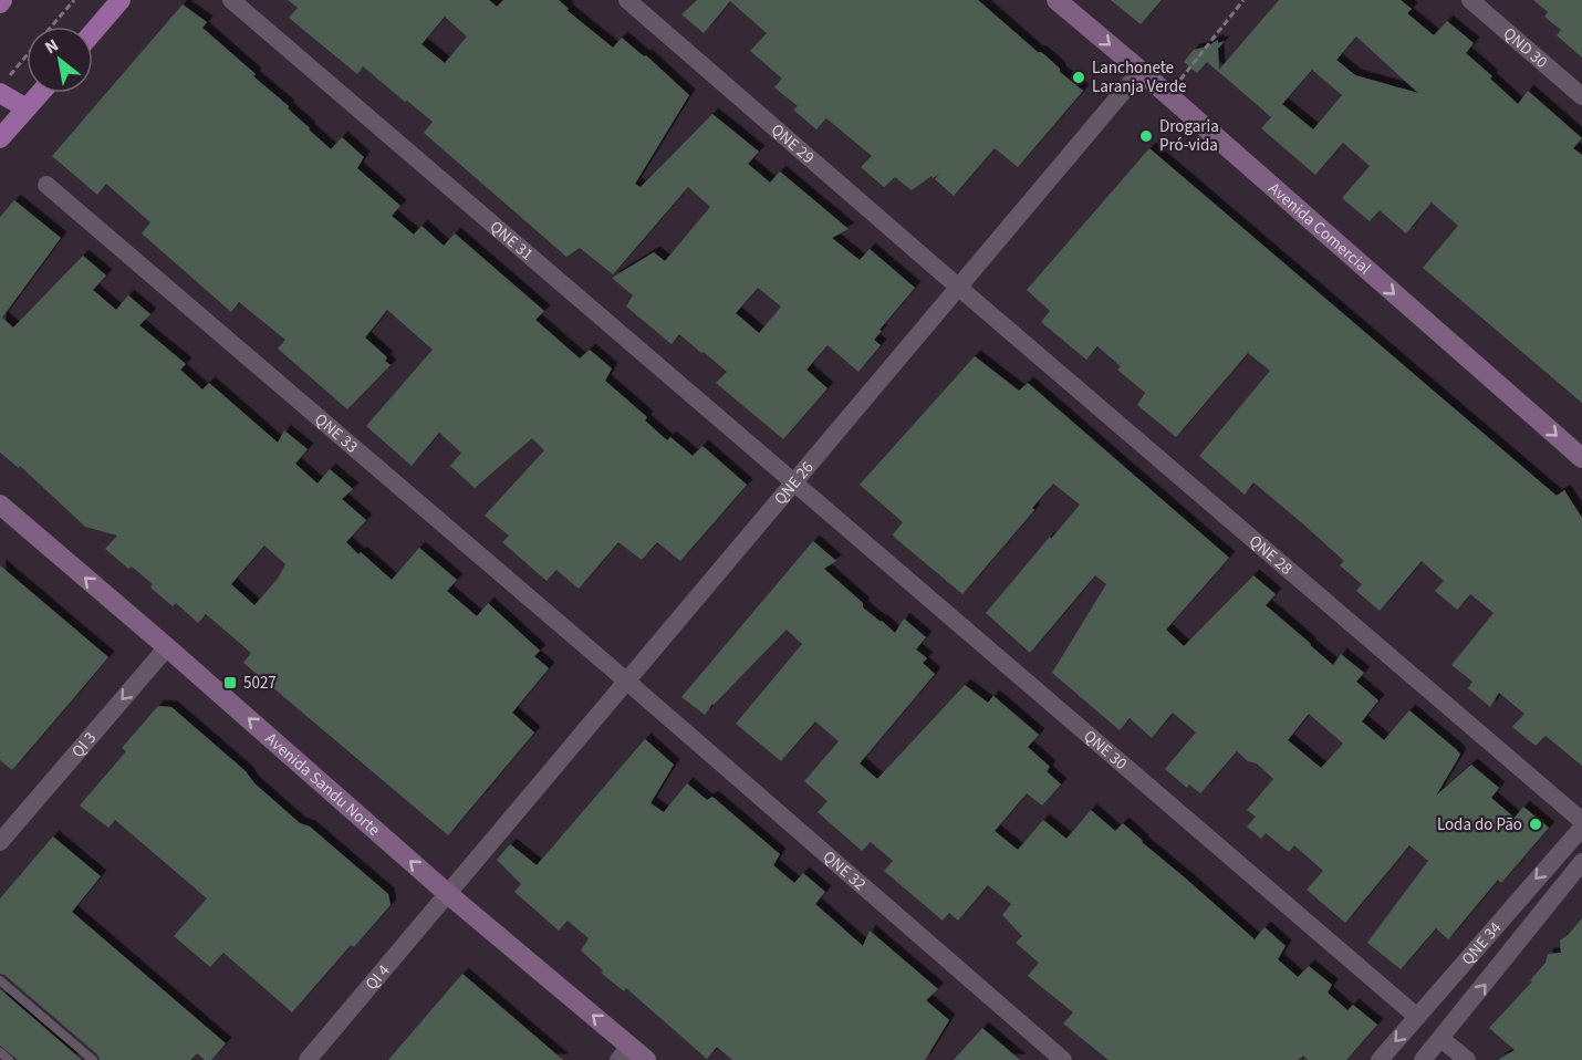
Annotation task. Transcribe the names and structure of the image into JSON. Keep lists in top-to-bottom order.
{
  "streets": {
    "main road": ["Avenida Comercial", "Avenida Sandu Norte"],
    "street": [
      "QND 30",
      "QNE 29",
      "QNE 31",
      "QNE 33",
      "QNE 26",
      "QNE 28",
      "QI 3",
      "QNE 30",
      "QNE 32",
      "QNE 34",
      "QI 4"
    ]
  },
  "crossings": [
    ["QNE 29", "QNE 26"],
    ["QNE 29", "QNE 28"],
    ["Avenida Comercial", "QNE 26"],
    ["QNE 31", "QNE 26"],
    ["QNE 31", "QNE 30"],
    ["QNE 33", "QNE 26"],
    ["QNE 33", "QNE 32"],
    ["QNE 26", "QNE 28"],
    ["QNE 26", "QNE 30"],
    ["QNE 26", "Avenida Sandu Norte"],
    ["QNE 26", "QNE 32"],
    ["QNE 26", "QI 4"],
    ["QI 3", "Avenida Sandu Norte"],
    ["QNE 30", "QNE 34"],
    ["Avenida Sandu Norte", "QI 4"]
  ],
  "one_way": ["Avenida Comercial", "QI 3", "Avenida Sandu Norte"],
  "places": {
    "other": ["Lanchonete Laranja Verde", "Drogaria Pró-vida", "Loda do Pão"],
    "transit": ["5027"]
  },
  "north": "top left"
}
